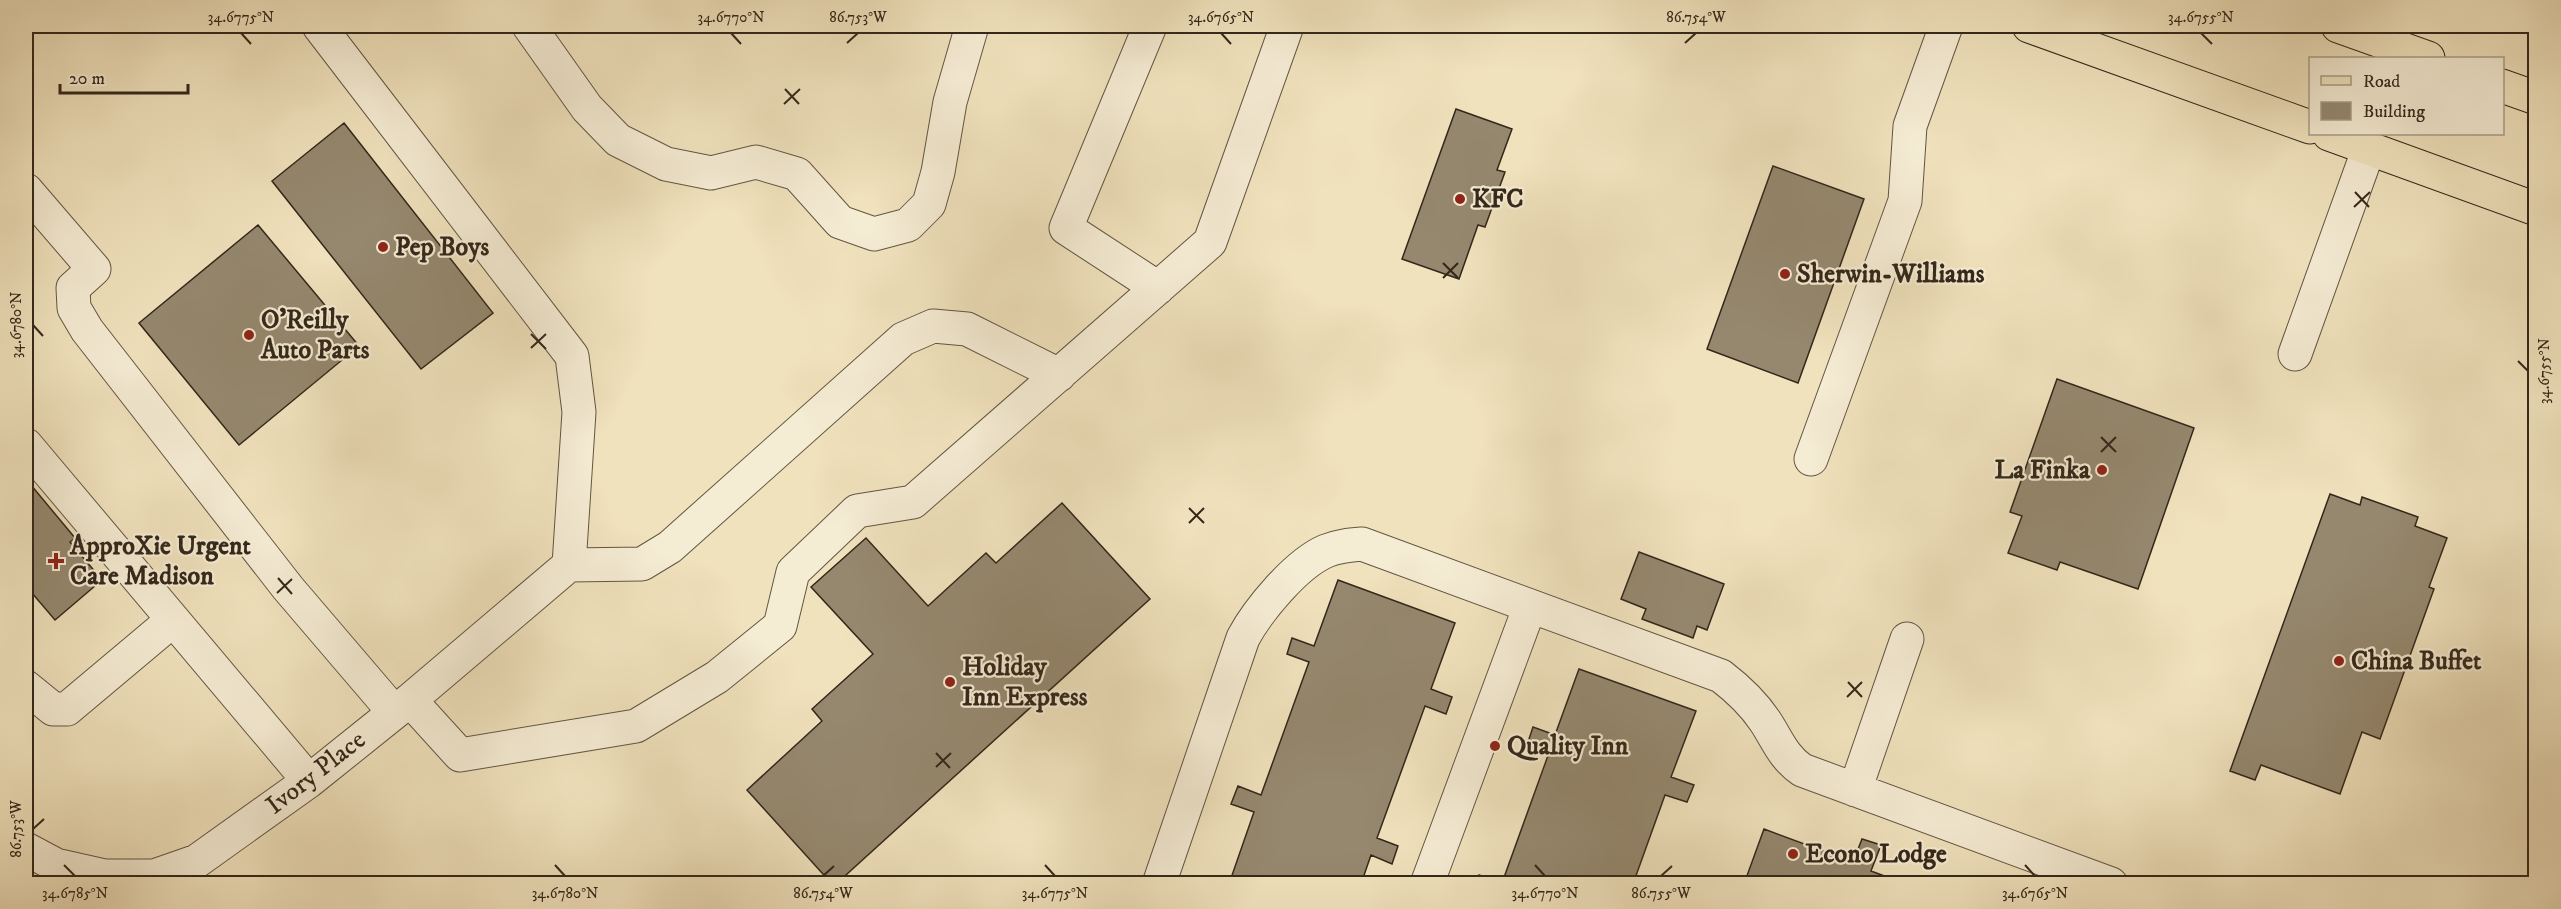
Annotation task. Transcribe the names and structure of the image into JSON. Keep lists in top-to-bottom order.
{
  "streets": {
    "street": ["Ivory Place"]
  },
  "places": {
    "other": [
      "KFC",
      "Pep Boys",
      "Sherwin-Williams",
      "O'Reilly Auto Parts",
      "La Finka",
      "China Buffet",
      "Holiday Inn Express",
      "Quality Inn",
      "Econo Lodge"
    ],
    "health": ["ApproXie Urgent Care Madison"]
  },
  "legend": ["Road", "Building"],
  "scale_bar": "20 m",
  "coordinates": [
    "34.6775°N",
    "34.6770°N",
    "86.753°W",
    "34.6765°N",
    "86.754°W",
    "34.6755°N",
    "34.6780°N",
    "34.6785°N",
    "86.755°W"
  ]
}
